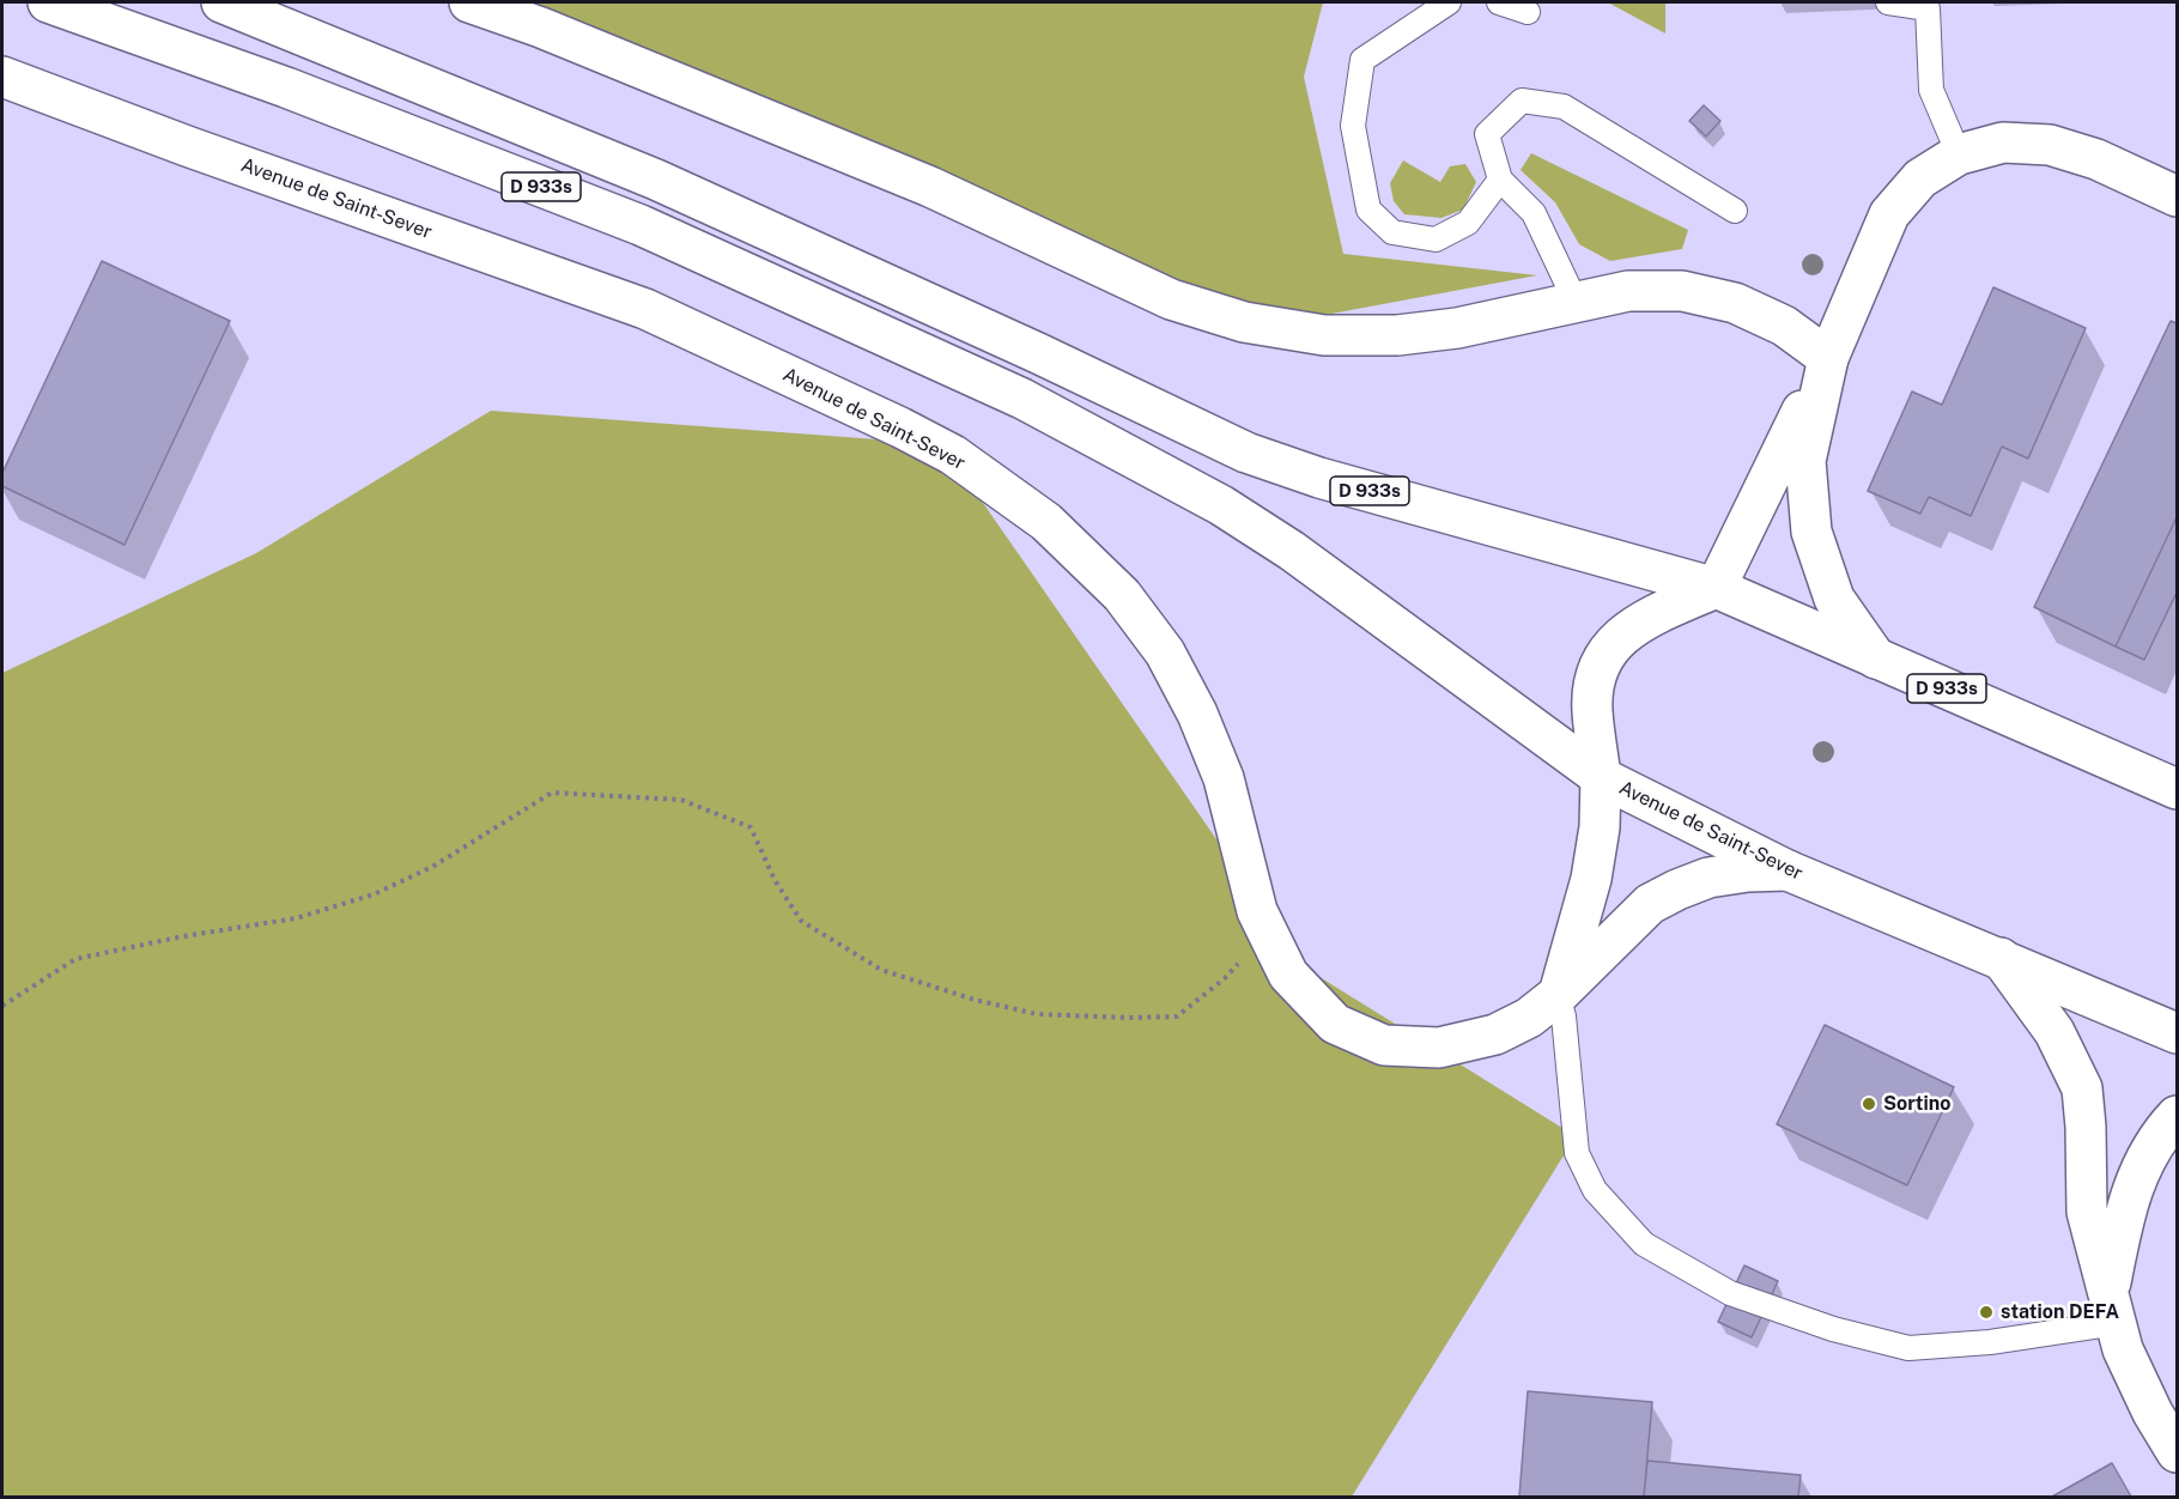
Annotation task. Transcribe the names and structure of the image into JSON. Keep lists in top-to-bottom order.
{
  "streets": {
    "street": ["D 933s", "Avenue de Saint-Sever"]
  },
  "crossings": [
    ["D 933s", "Avenue de Saint-Sever"]
  ],
  "places": ["Sortino", "station DEFA"]
}
